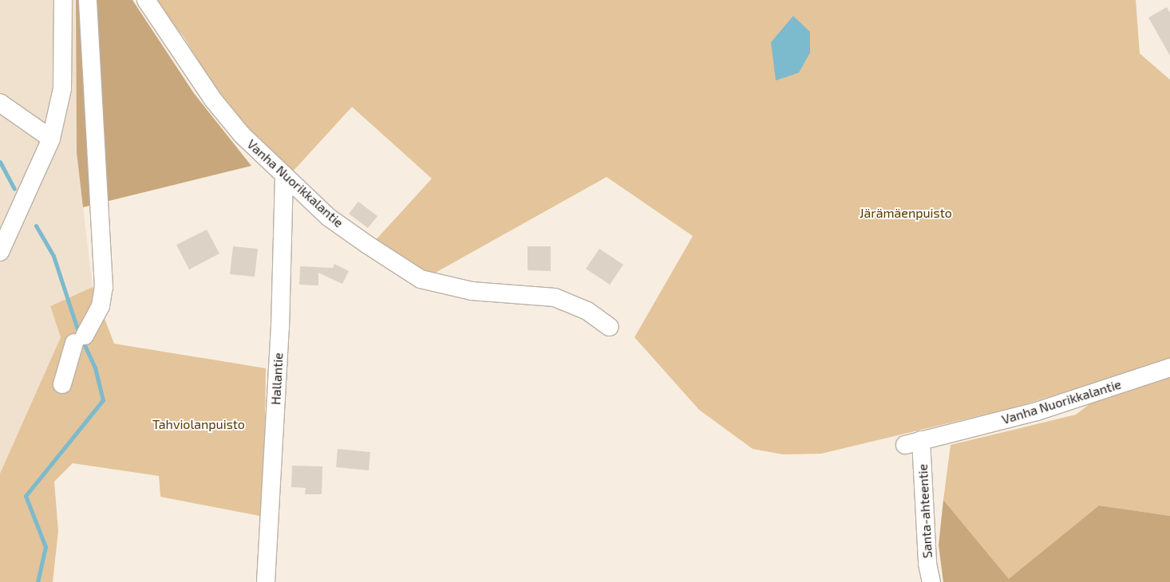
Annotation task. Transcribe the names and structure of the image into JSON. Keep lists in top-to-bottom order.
{
  "streets": {
    "street": ["Vanha Nuorikkalantie", "Hallantie", "Santa-ahteentie"]
  },
  "crossings": [
    ["Vanha Nuorikkalantie", "Hallantie"],
    ["Vanha Nuorikkalantie", "Santa-ahteentie"]
  ],
  "parks": ["Järämäenpuisto", "Tahviolanpuisto"]
}
